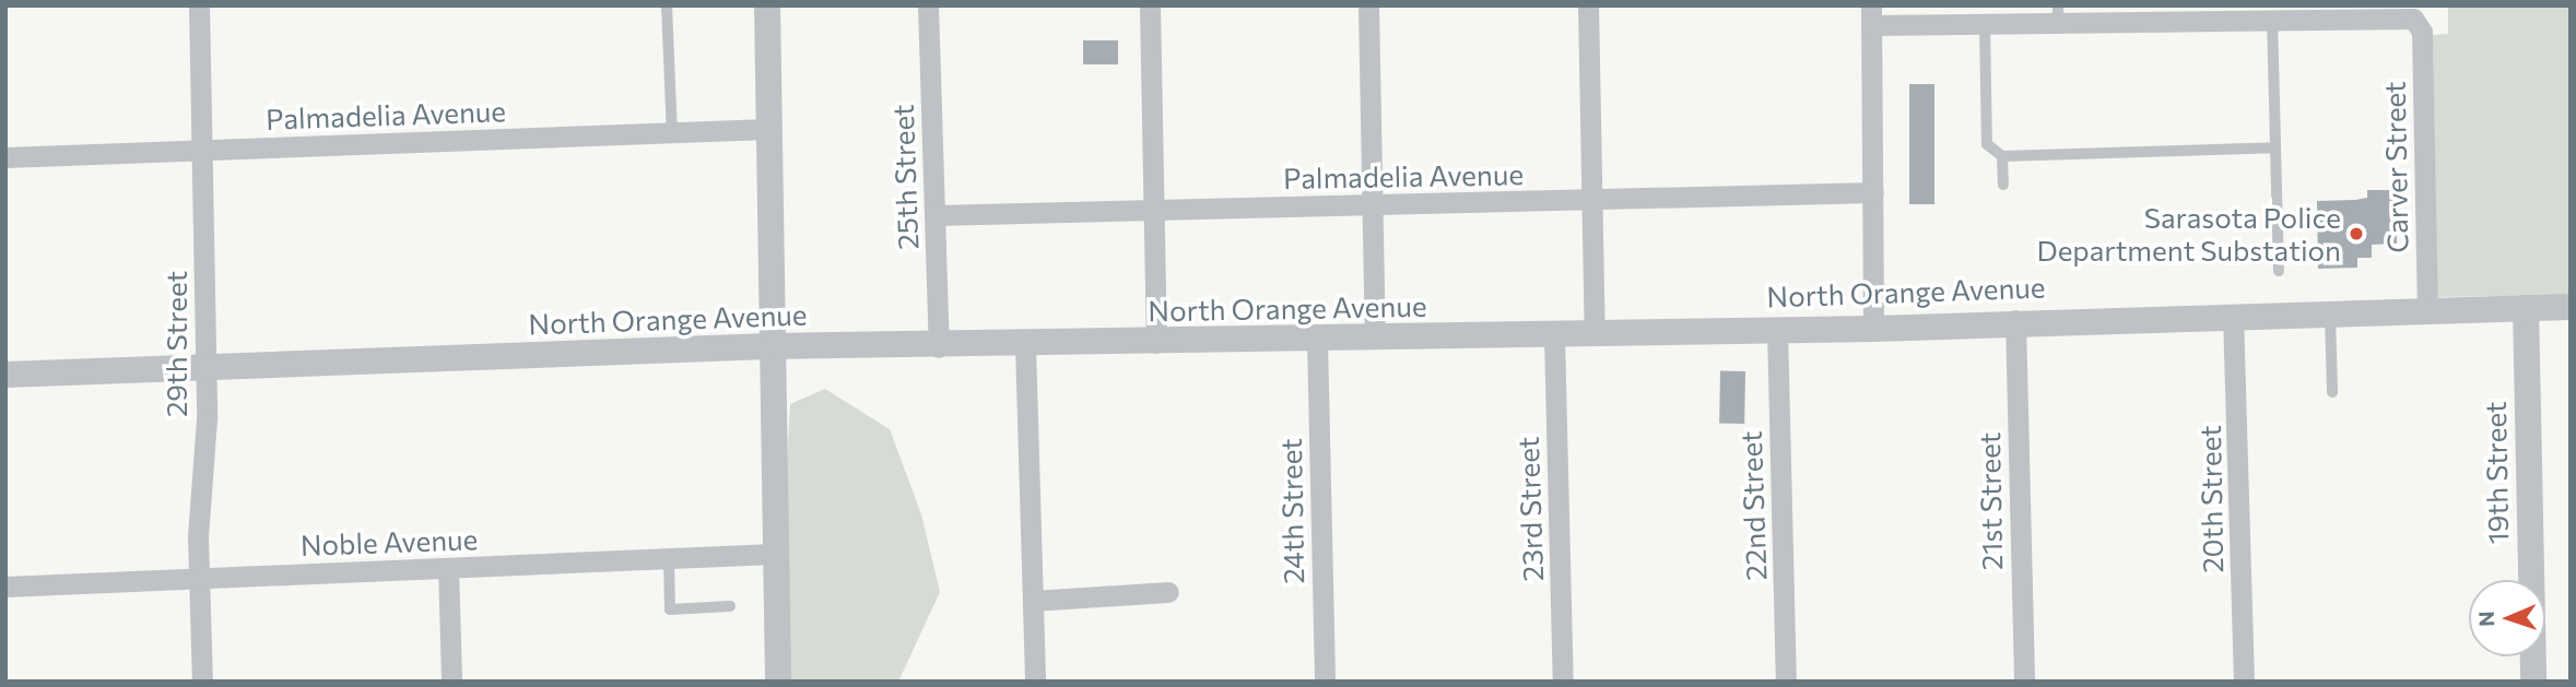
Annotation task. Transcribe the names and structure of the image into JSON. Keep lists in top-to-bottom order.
{
  "streets": {
    "street": [
      "Palmadelia Avenue",
      "Carver Street",
      "25th Street",
      "North Orange Avenue",
      "29th Street",
      "19th Street",
      "20th Street",
      "21st Street",
      "22nd Street",
      "23rd Street",
      "24th Street",
      "Noble Avenue"
    ]
  },
  "crossings": [
    ["Palmadelia Avenue", "25th Street"],
    ["Palmadelia Avenue", "29th Street"],
    ["Carver Street", "North Orange Avenue"],
    ["25th Street", "North Orange Avenue"],
    ["North Orange Avenue", "29th Street"],
    ["North Orange Avenue", "19th Street"],
    ["North Orange Avenue", "20th Street"],
    ["North Orange Avenue", "21st Street"],
    ["North Orange Avenue", "22nd Street"],
    ["North Orange Avenue", "23rd Street"],
    ["North Orange Avenue", "24th Street"],
    ["29th Street", "Noble Avenue"]
  ],
  "places": ["Sarasota Police Department Substation"],
  "north": "left"
}
